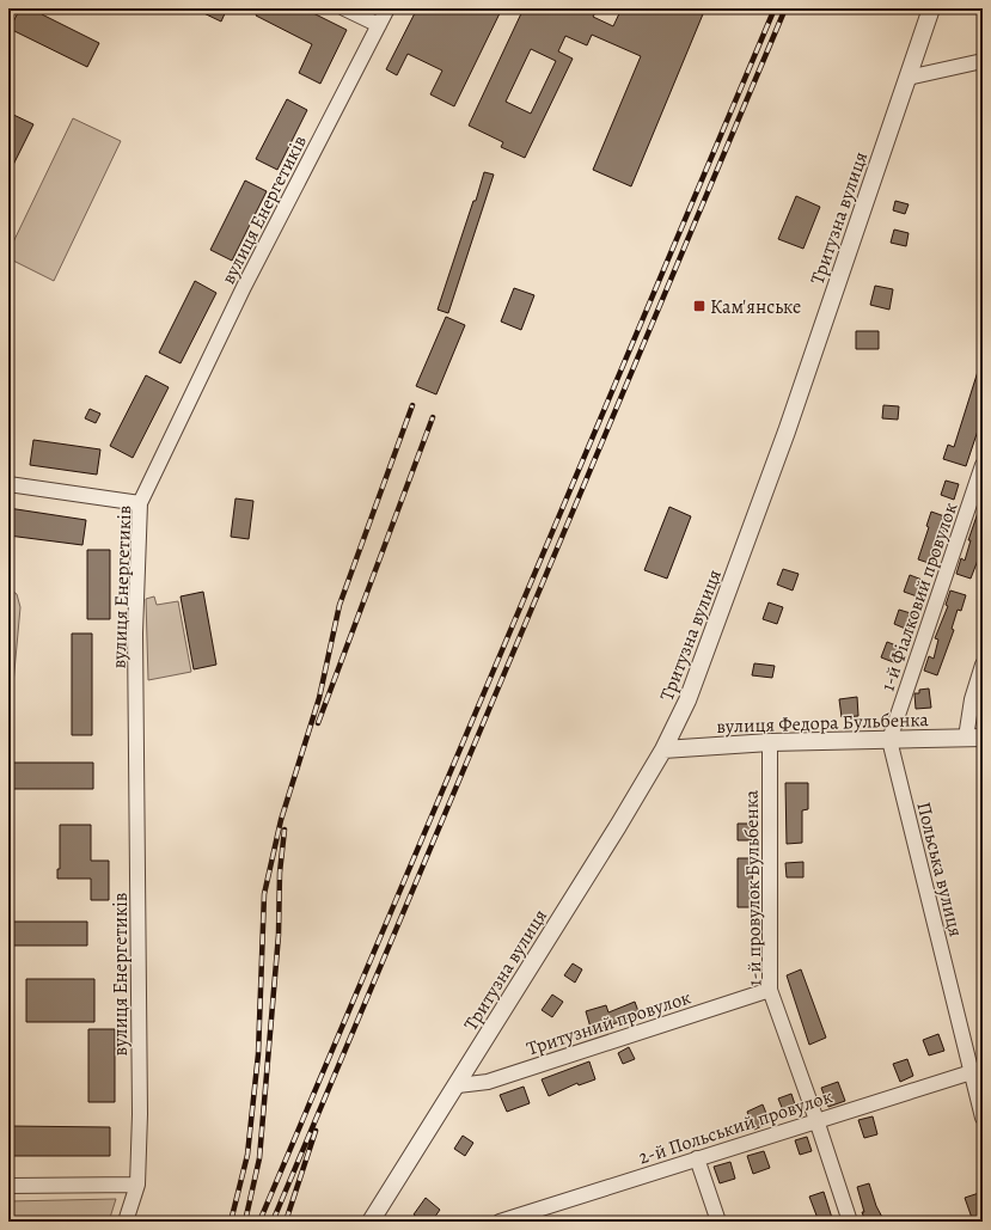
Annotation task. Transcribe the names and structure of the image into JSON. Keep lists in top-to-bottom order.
{
  "streets": {
    "street": [
      "вулиця Енергетиків",
      "Тритузна вулиця",
      "1-й Фіалковий провулок",
      "вулиця Федора Бульбенка",
      "Польська вулиця",
      "1-й провулок Бульбенка",
      "Тритузний провулок",
      "2-й Польський провулок"
    ]
  },
  "crossings": [
    ["Тритузна вулиця", "вулиця Федора Бульбенка"],
    ["Тритузна вулиця", "Тритузний провулок"],
    ["1-й Фіалковий провулок", "вулиця Федора Бульбенка"],
    ["1-й Фіалковий провулок", "Польська вулиця"],
    ["вулиця Федора Бульбенка", "Польська вулиця"],
    ["вулиця Федора Бульбенка", "1-й провулок Бульбенка"],
    ["Польська вулиця", "2-й Польський провулок"],
    ["1-й провулок Бульбенка", "Тритузний провулок"],
    ["1-й провулок Бульбенка", "2-й Польський провулок"]
  ],
  "places": {
    "transit": ["Кам'янське"]
  }
}
